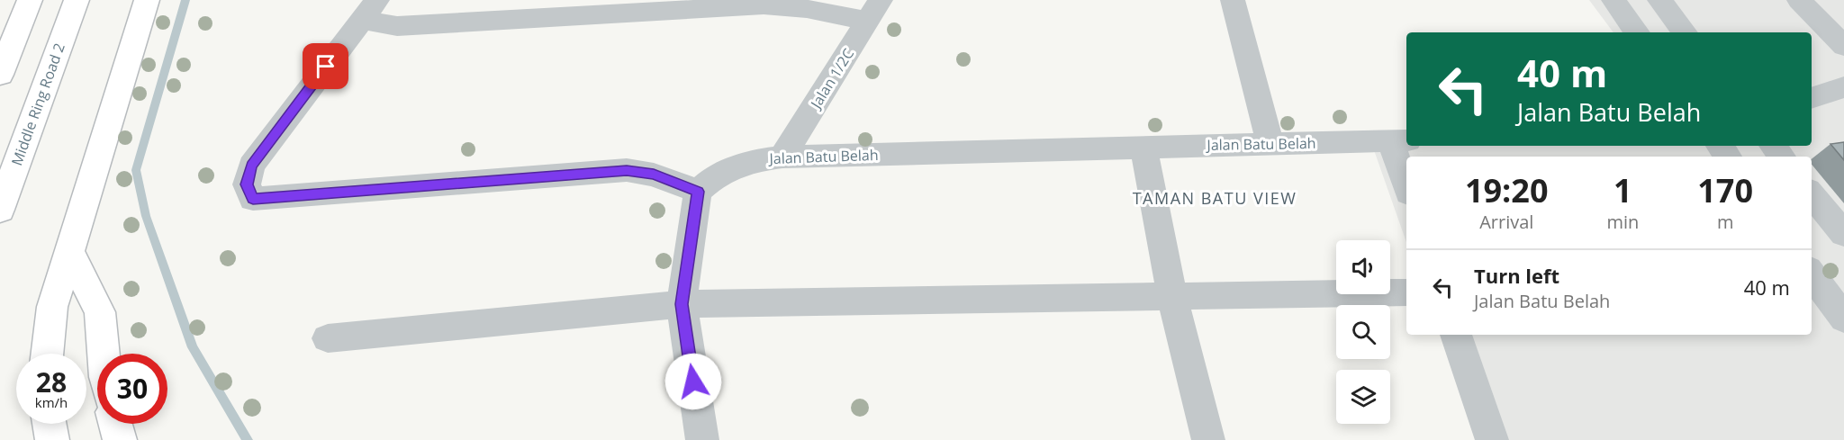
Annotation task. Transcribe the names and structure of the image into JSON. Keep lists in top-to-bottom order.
{
  "streets": {
    "highway": ["Middle Ring Road 2"],
    "street": ["Jalan 1/2C", "Jalan Batu Belah"]
  },
  "crossings": [
    ["Jalan 1/2C", "Jalan Batu Belah"]
  ],
  "districts": ["TAMAN BATU VIEW"],
  "page": {
    "turn": ["40 m", "Jalan Batu Belah"],
    "eta": [
      "19:20",
      "Arrival",
      "1",
      "min",
      "170",
      "m"
    ],
    "list": [
      {
        "name": "Turn left",
        "note": "Jalan Batu Belah",
        "value": "40 m"
      }
    ],
    "speed": "28 km/h",
    "limit": "30"
  }
}
